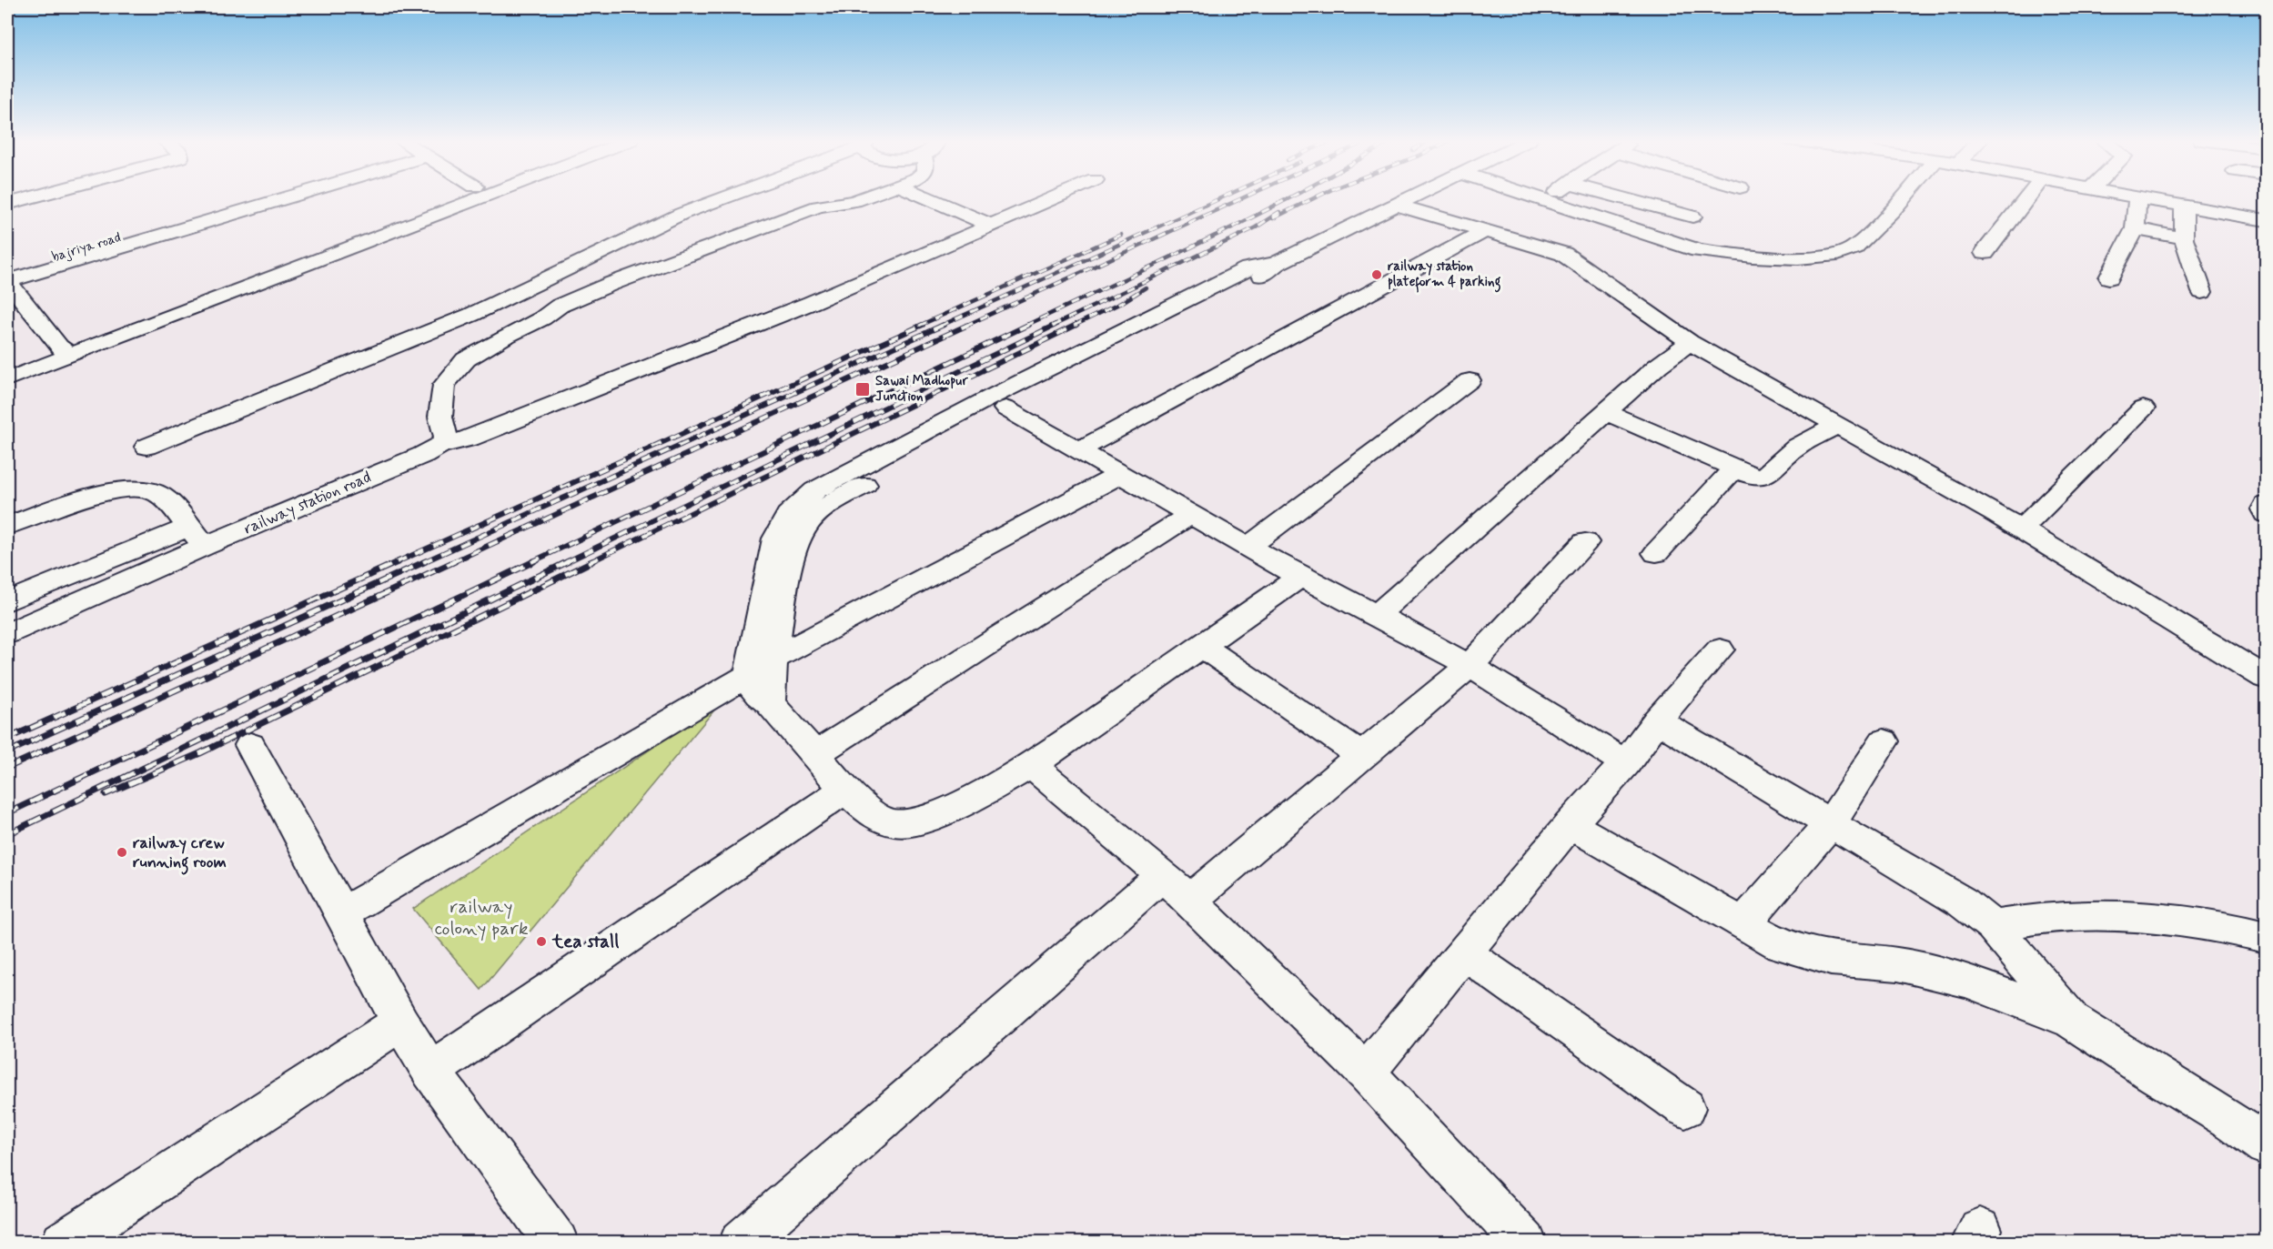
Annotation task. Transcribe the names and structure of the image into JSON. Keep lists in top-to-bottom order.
{
  "streets": {
    "street": ["bajriya road", "railway station road"]
  },
  "parks": ["railway colony park"],
  "places": {
    "other": ["railway station plateform 4 parking", "railway crew running room", "tea stall"],
    "transit": ["Sawai Madhopur Junction"]
  }
}
